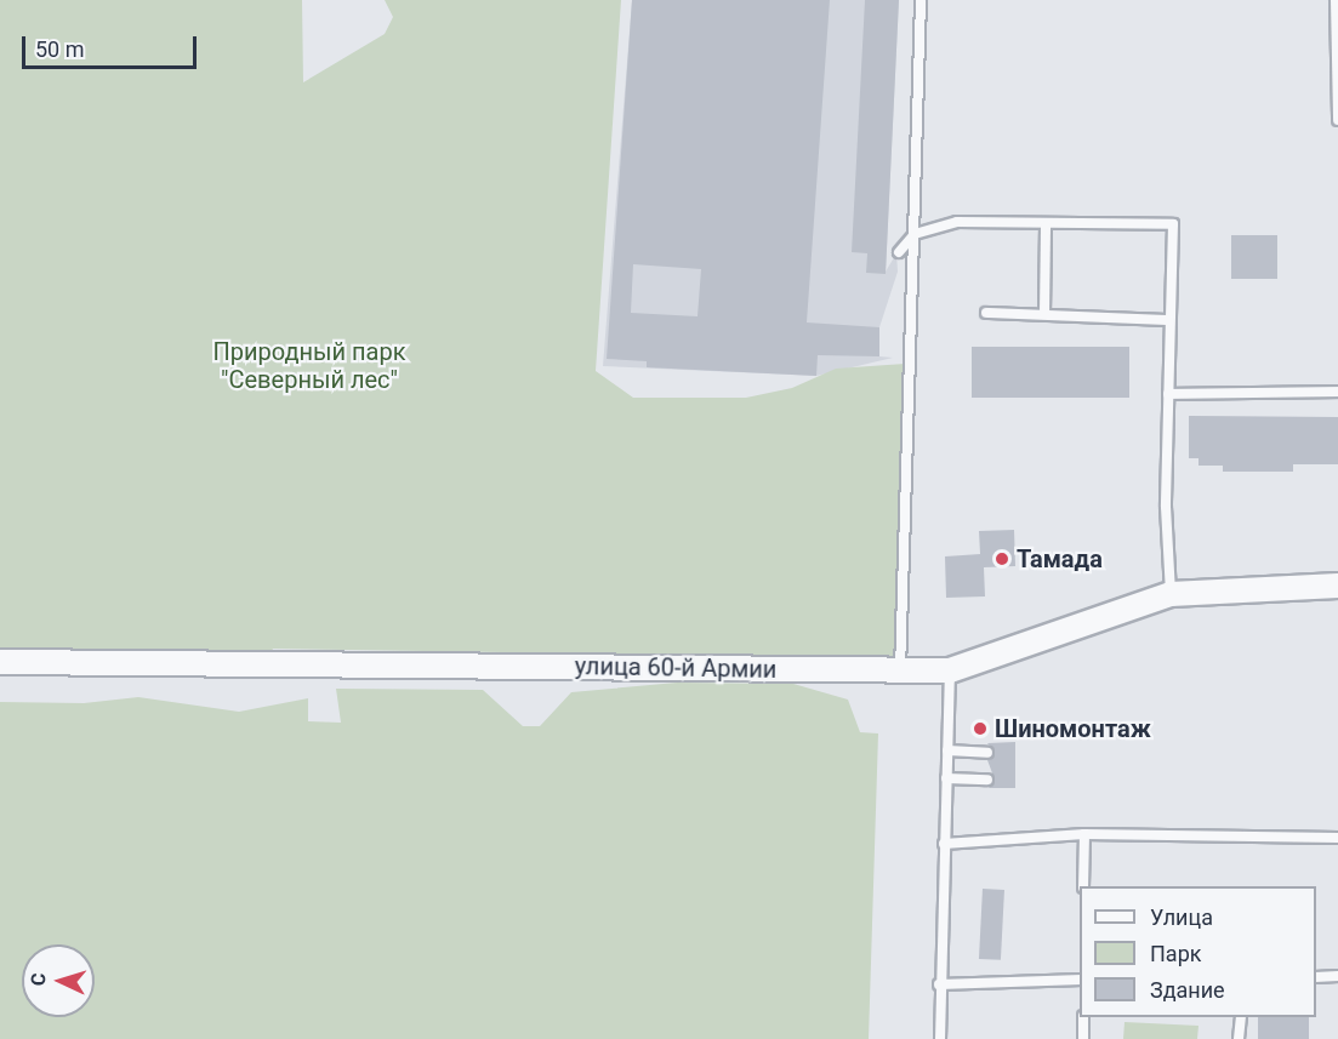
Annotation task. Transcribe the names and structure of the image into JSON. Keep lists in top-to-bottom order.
{
  "streets": {
    "street": ["улица 60-й Армии"]
  },
  "parks": ["Природный парк \"Северный лес\""],
  "places": ["Тамада", "Шиномонтаж"],
  "legend": ["Улица", "Парк", "Здание"],
  "scale_bar": "50 m",
  "north": "left"
}
